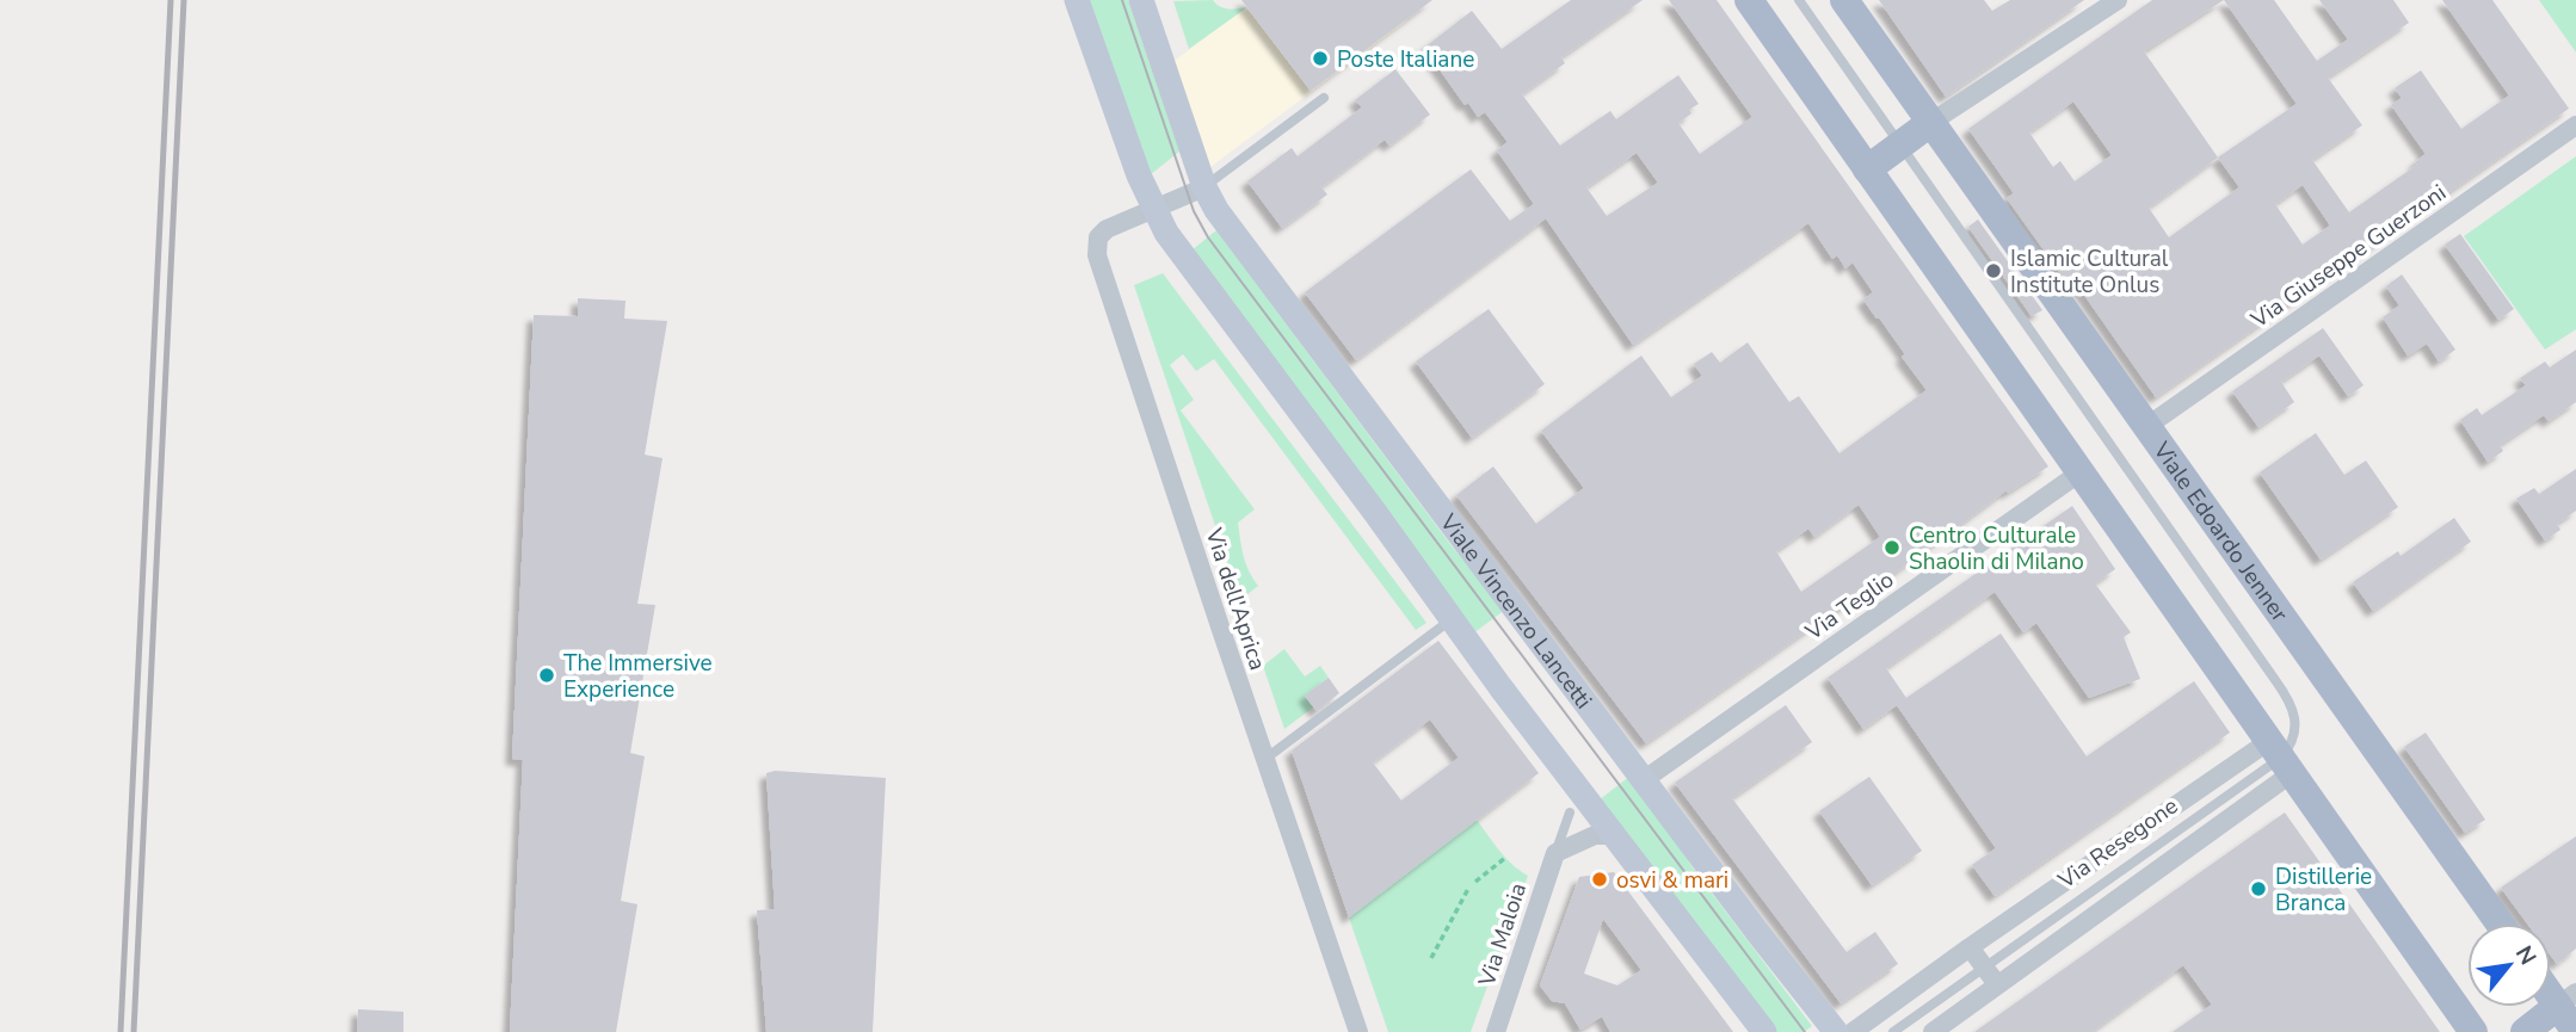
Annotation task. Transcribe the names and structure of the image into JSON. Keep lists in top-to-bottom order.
{
  "streets": {
    "main road": ["Viale Edoardo Jenner", "Viale Vincenzo Lancetti"],
    "street": [
      "Via Giuseppe Guerzoni",
      "Via dell'Aprica",
      "Via Teglio",
      "Via Resegone",
      "Via Maloia"
    ]
  },
  "crossings": [
    ["Via Giuseppe Guerzoni", "Viale Edoardo Jenner"],
    ["Viale Edoardo Jenner", "Via Resegone"],
    ["Via Teglio", "Viale Vincenzo Lancetti"]
  ],
  "places": [
    "Poste Italiane",
    "Islamic Cultural Institute Onlus",
    "Centro Culturale Shaolin di Milano",
    "The Immersive Experience",
    "osvi & mari",
    "Distillerie Branca"
  ],
  "north": "top right"
}
